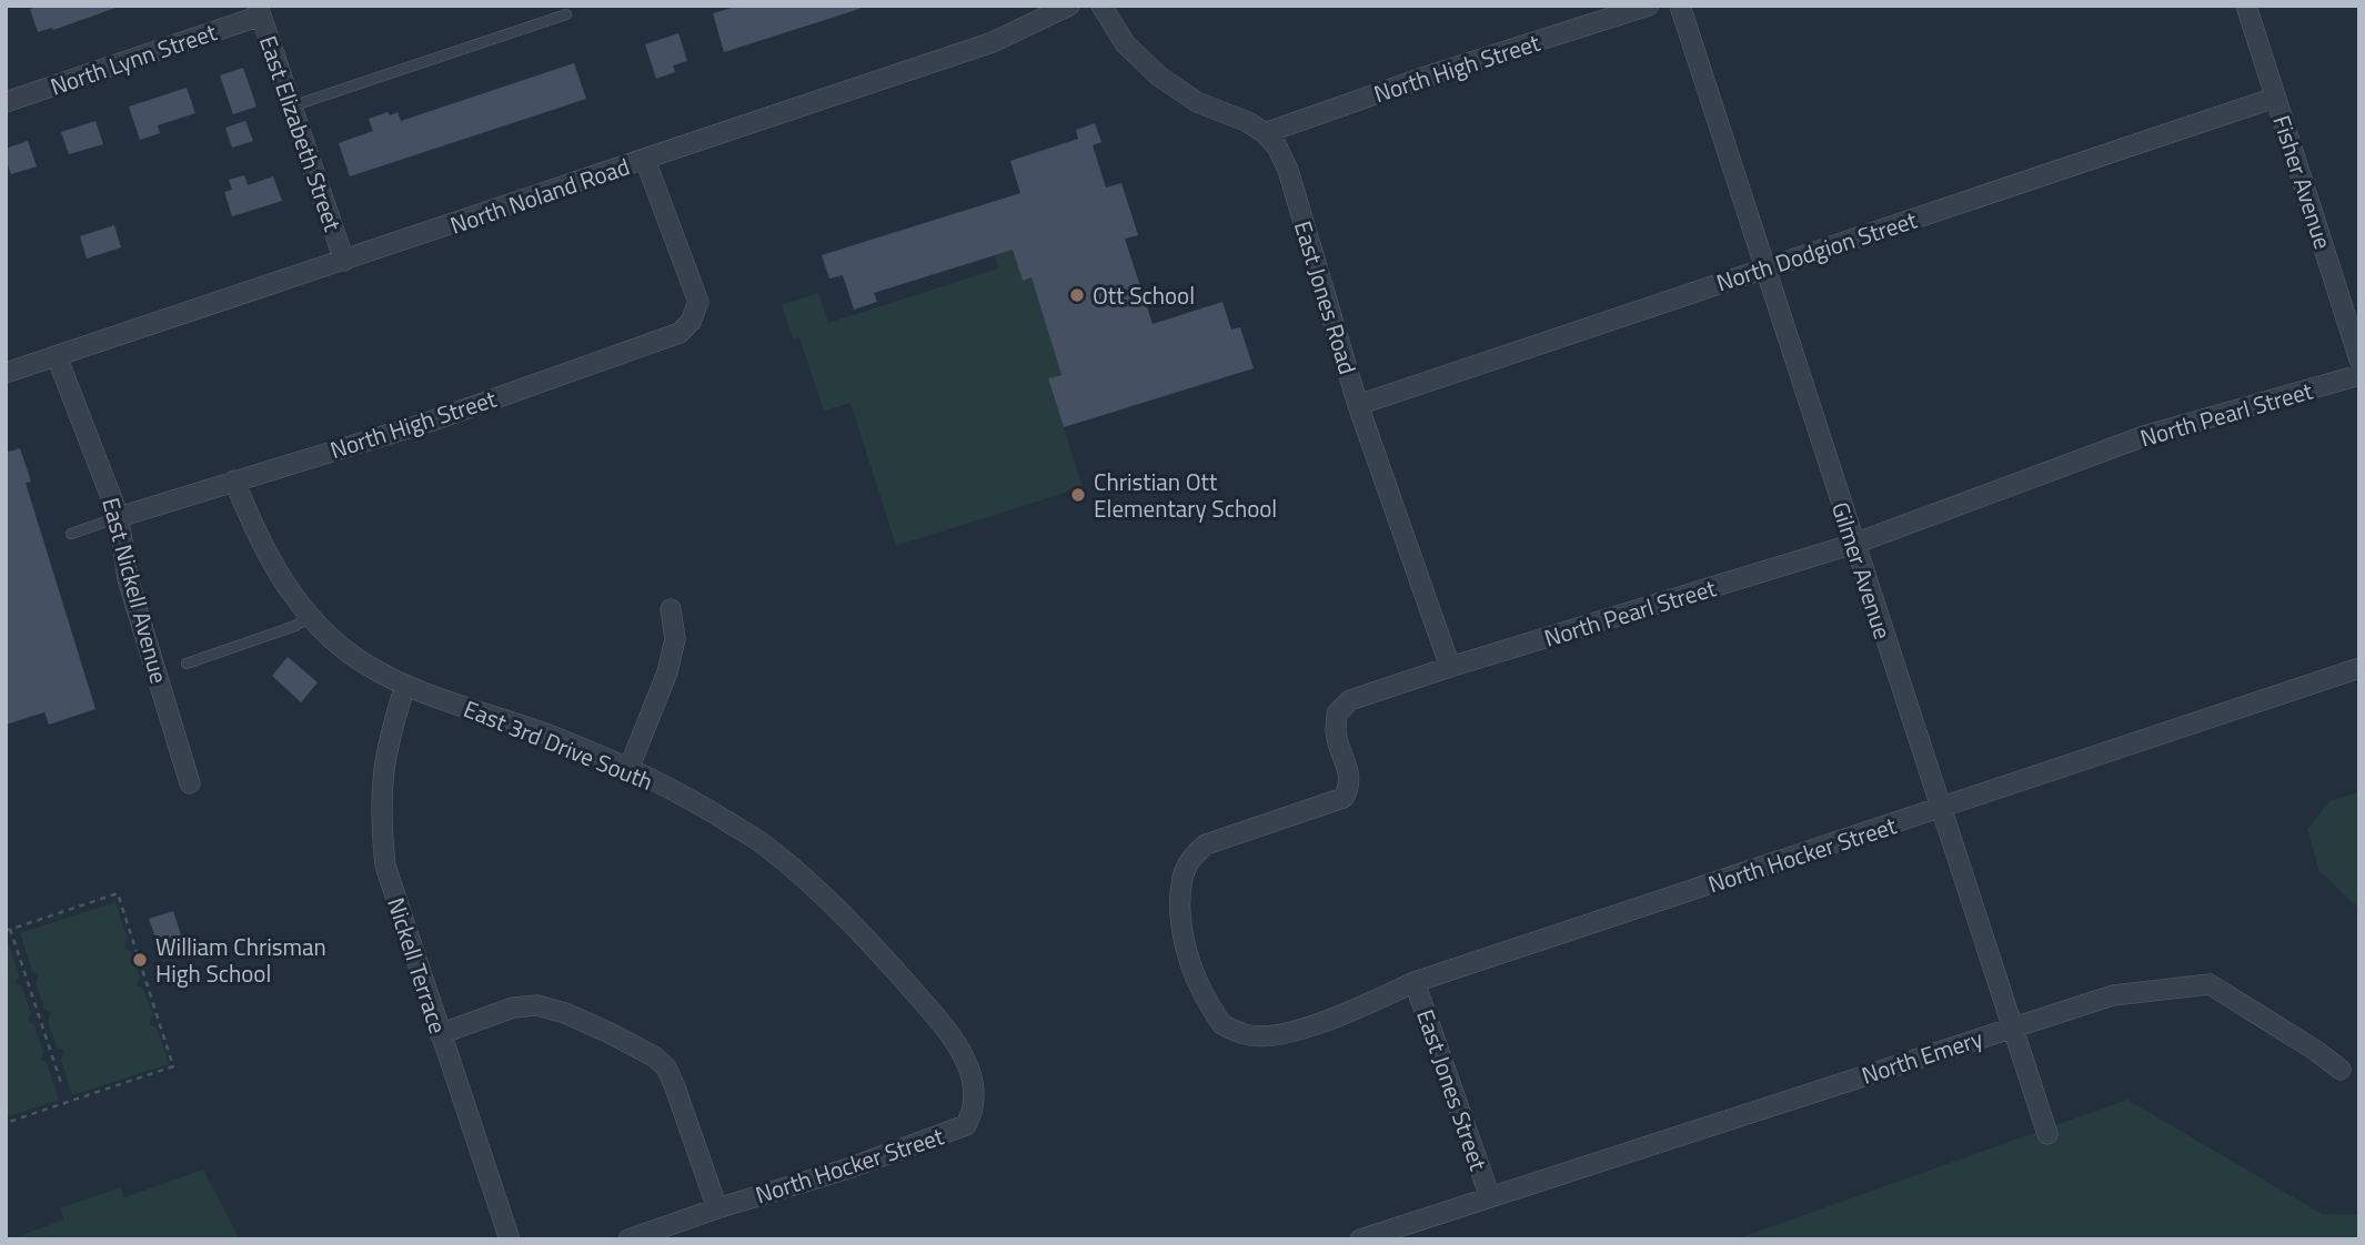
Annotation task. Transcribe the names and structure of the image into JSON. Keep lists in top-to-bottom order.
{
  "streets": {
    "street": [
      "North Lynn Street",
      "North High Street",
      "East Elizabeth Street",
      "Fisher Avenue",
      "North Noland Road",
      "North Dodgion Street",
      "East Jones Road",
      "North Pearl Street",
      "Gilmer Avenue",
      "East Nickell Avenue",
      "East 3rd Drive South",
      "North Hocker Street",
      "Nickell Terrace",
      "North Emery",
      "East Jones Street"
    ]
  },
  "crossings": [
    ["North Lynn Street", "East Elizabeth Street"],
    ["North High Street", "North Noland Road"],
    ["North High Street", "East Jones Road"],
    ["North High Street", "East Nickell Avenue"],
    ["North High Street", "East 3rd Drive South"],
    ["East Elizabeth Street", "North Noland Road"],
    ["Fisher Avenue", "North Dodgion Street"],
    ["North Noland Road", "East Nickell Avenue"],
    ["North Dodgion Street", "East Jones Road"],
    ["North Dodgion Street", "Gilmer Avenue"],
    ["East Jones Road", "North Pearl Street"],
    ["North Pearl Street", "Gilmer Avenue"],
    ["North Pearl Street", "North Hocker Street"],
    ["Gilmer Avenue", "North Hocker Street"],
    ["Gilmer Avenue", "North Emery"],
    ["East 3rd Drive South", "North Hocker Street"],
    ["East 3rd Drive South", "Nickell Terrace"],
    ["North Hocker Street", "East Jones Street"],
    ["North Emery", "East Jones Street"]
  ],
  "places": ["Ott School", "Christian Ott Elementary School", "William Chrisman High School"]
}
